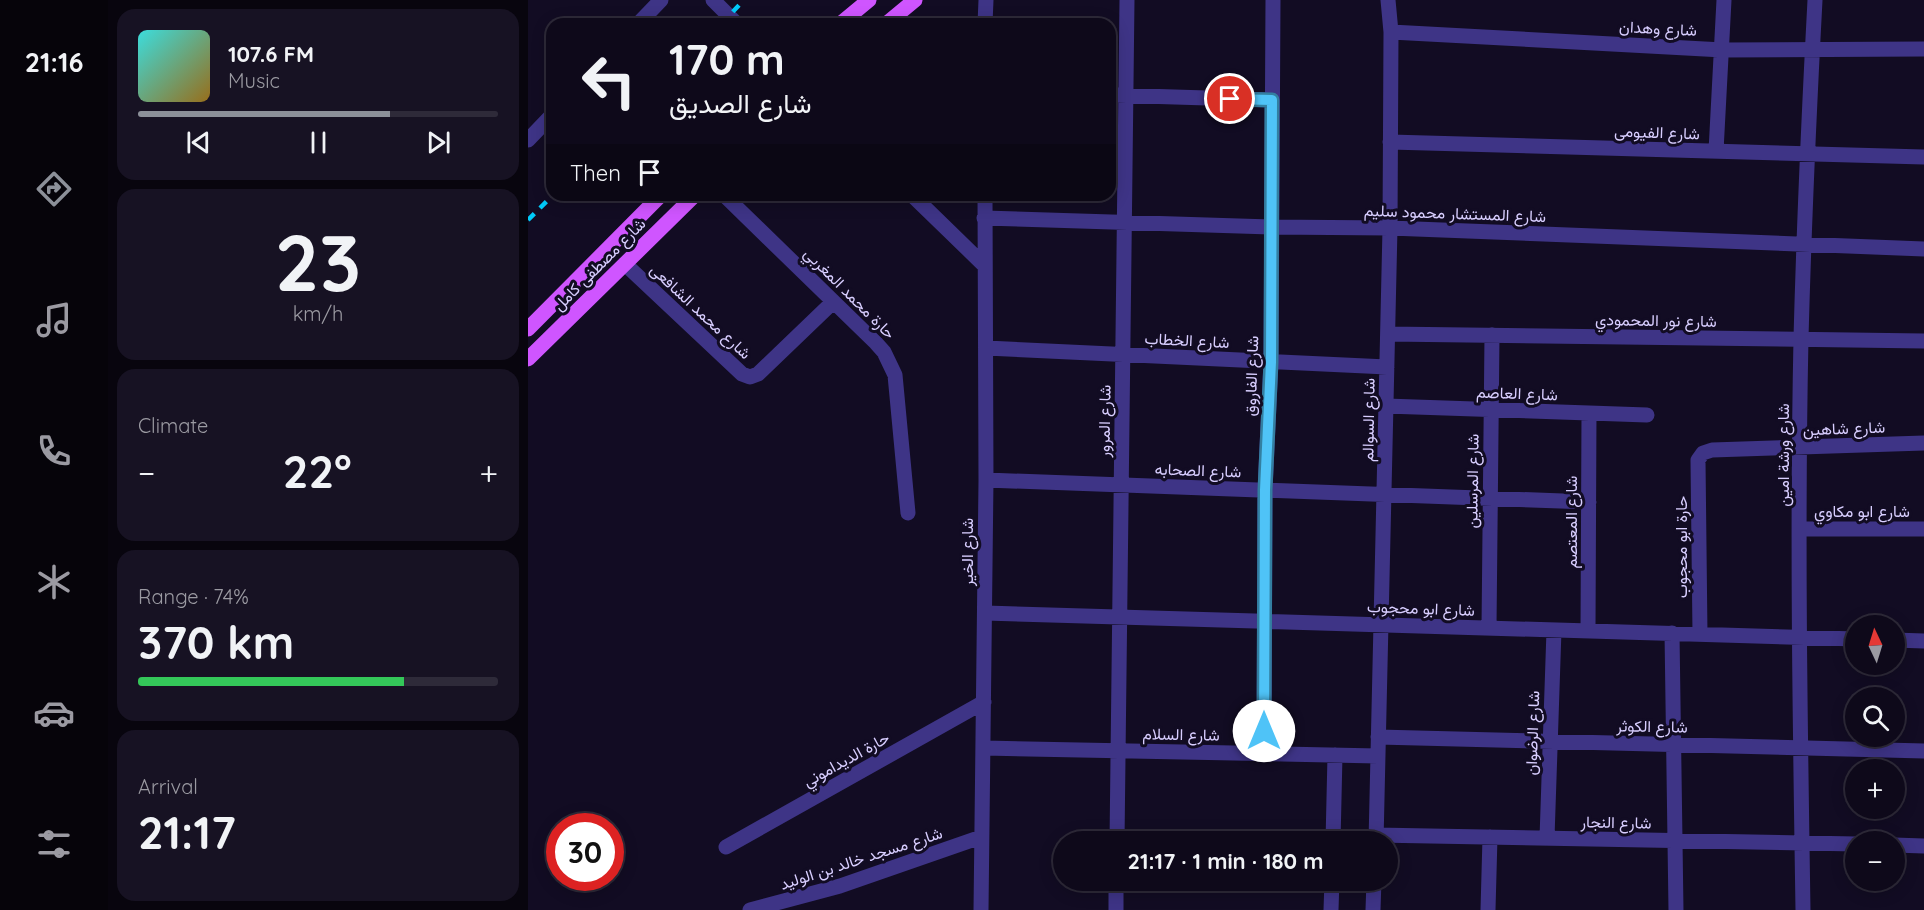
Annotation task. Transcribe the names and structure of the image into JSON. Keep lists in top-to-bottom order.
{
  "streets": {
    "main road": ["شارع مصطفى كامل"],
    "street": [
      "شارع وهدان",
      "شارع الفيومى",
      "شارع المستشار محمود سليم",
      "حارة محمد المغربي",
      "شارع محمد الشافعى",
      "شارع نور المحمودي",
      "شارع الخطاب",
      "شارع الفاروق",
      "شارع العاصم",
      "شارع السوالم",
      "شارع المرور",
      "شارع شاهين",
      "شارع ورشة امين",
      "شارع الصحابه",
      "شارع المرسلين",
      "شارع ابو مكاوي",
      "شارع المعتصم",
      "حارة ابو محجوب",
      "شارع الخير",
      "شارع ابو محجوب",
      "شارع الكوثر",
      "شارع الرضوان",
      "شارع السلام",
      "حارة الديداموني",
      "شارع النجار",
      "شارع مسجد خالد بن الوليد"
    ]
  },
  "crossings": [
    ["شارع وهدان", "شارع السوالم"],
    ["شارع وهدان", "شارع ورشة امين"],
    ["شارع الفيومى", "شارع السوالم"],
    ["شارع الفيومى", "شارع ورشة امين"],
    ["شارع المستشار محمود سليم", "شارع الفاروق"],
    ["شارع المستشار محمود سليم", "شارع السوالم"],
    ["شارع المستشار محمود سليم", "شارع المرور"],
    ["شارع المستشار محمود سليم", "شارع ورشة امين"],
    ["شارع المستشار محمود سليم", "شارع الخير"],
    ["شارع مصطفى كامل", "شارع محمد الشافعى"],
    ["حارة محمد المغربي", "شارع محمد الشافعى"],
    ["شارع نور المحمودي", "شارع السوالم"],
    ["شارع نور المحمودي", "شارع ورشة امين"],
    ["شارع نور المحمودي", "شارع المرسلين"],
    ["شارع الخطاب", "شارع الفاروق"],
    ["شارع الخطاب", "شارع السوالم"],
    ["شارع الخطاب", "شارع المرور"],
    ["شارع الخطاب", "شارع الخير"],
    ["شارع الفاروق", "شارع الصحابه"],
    ["شارع الفاروق", "شارع ابو محجوب"],
    ["شارع الفاروق", "شارع السلام"],
    ["شارع العاصم", "شارع السوالم"],
    ["شارع العاصم", "شارع المرسلين"],
    ["شارع العاصم", "شارع المعتصم"],
    ["شارع السوالم", "شارع الصحابه"],
    ["شارع السوالم", "شارع ابو محجوب"],
    ["شارع السوالم", "شارع الكوثر"],
    ["شارع السوالم", "شارع السلام"],
    ["شارع المرور", "شارع الصحابه"],
    ["شارع المرور", "شارع ابو محجوب"],
    ["شارع المرور", "شارع السلام"],
    ["شارع شاهين", "شارع ورشة امين"],
    ["شارع شاهين", "حارة ابو محجوب"],
    ["شارع ورشة امين", "شارع ابو مكاوي"],
    ["شارع ورشة امين", "شارع ابو محجوب"],
    ["شارع ورشة امين", "شارع الكوثر"],
    ["شارع ورشة امين", "شارع النجار"],
    ["شارع الصحابه", "شارع المرسلين"],
    ["شارع الصحابه", "شارع المعتصم"],
    ["شارع الصحابه", "شارع الخير"],
    ["شارع المرسلين", "شارع ابو محجوب"],
    ["شارع المعتصم", "شارع ابو محجوب"],
    ["حارة ابو محجوب", "شارع ابو محجوب"],
    ["شارع الخير", "شارع ابو محجوب"],
    ["شارع الخير", "شارع السلام"],
    ["شارع الخير", "حارة الديداموني"],
    ["شارع الخير", "شارع مسجد خالد بن الوليد"],
    ["شارع ابو محجوب", "شارع الرضوان"],
    ["شارع الكوثر", "شارع الرضوان"],
    ["شارع الرضوان", "شارع النجار"]
  ],
  "north": "top",
  "page": {
    "tabs": "21:16",
    "turn": ["170 m", "شارع الصديق"],
    "song": ["107.6 FM", "Music"],
    "then": "Then",
    "tile": [
      ["23", "km/h"],
      "Climate",
      ["Range · 74%", "370 km"],
      ["Arrival", "21:17"]
    ],
    "heat": ["−", "22°", "+"],
    "map_buttons": ["+", "−"],
    "limit": "30",
    "trip": "21:17 · 1 min · 180 m"
  }
}
